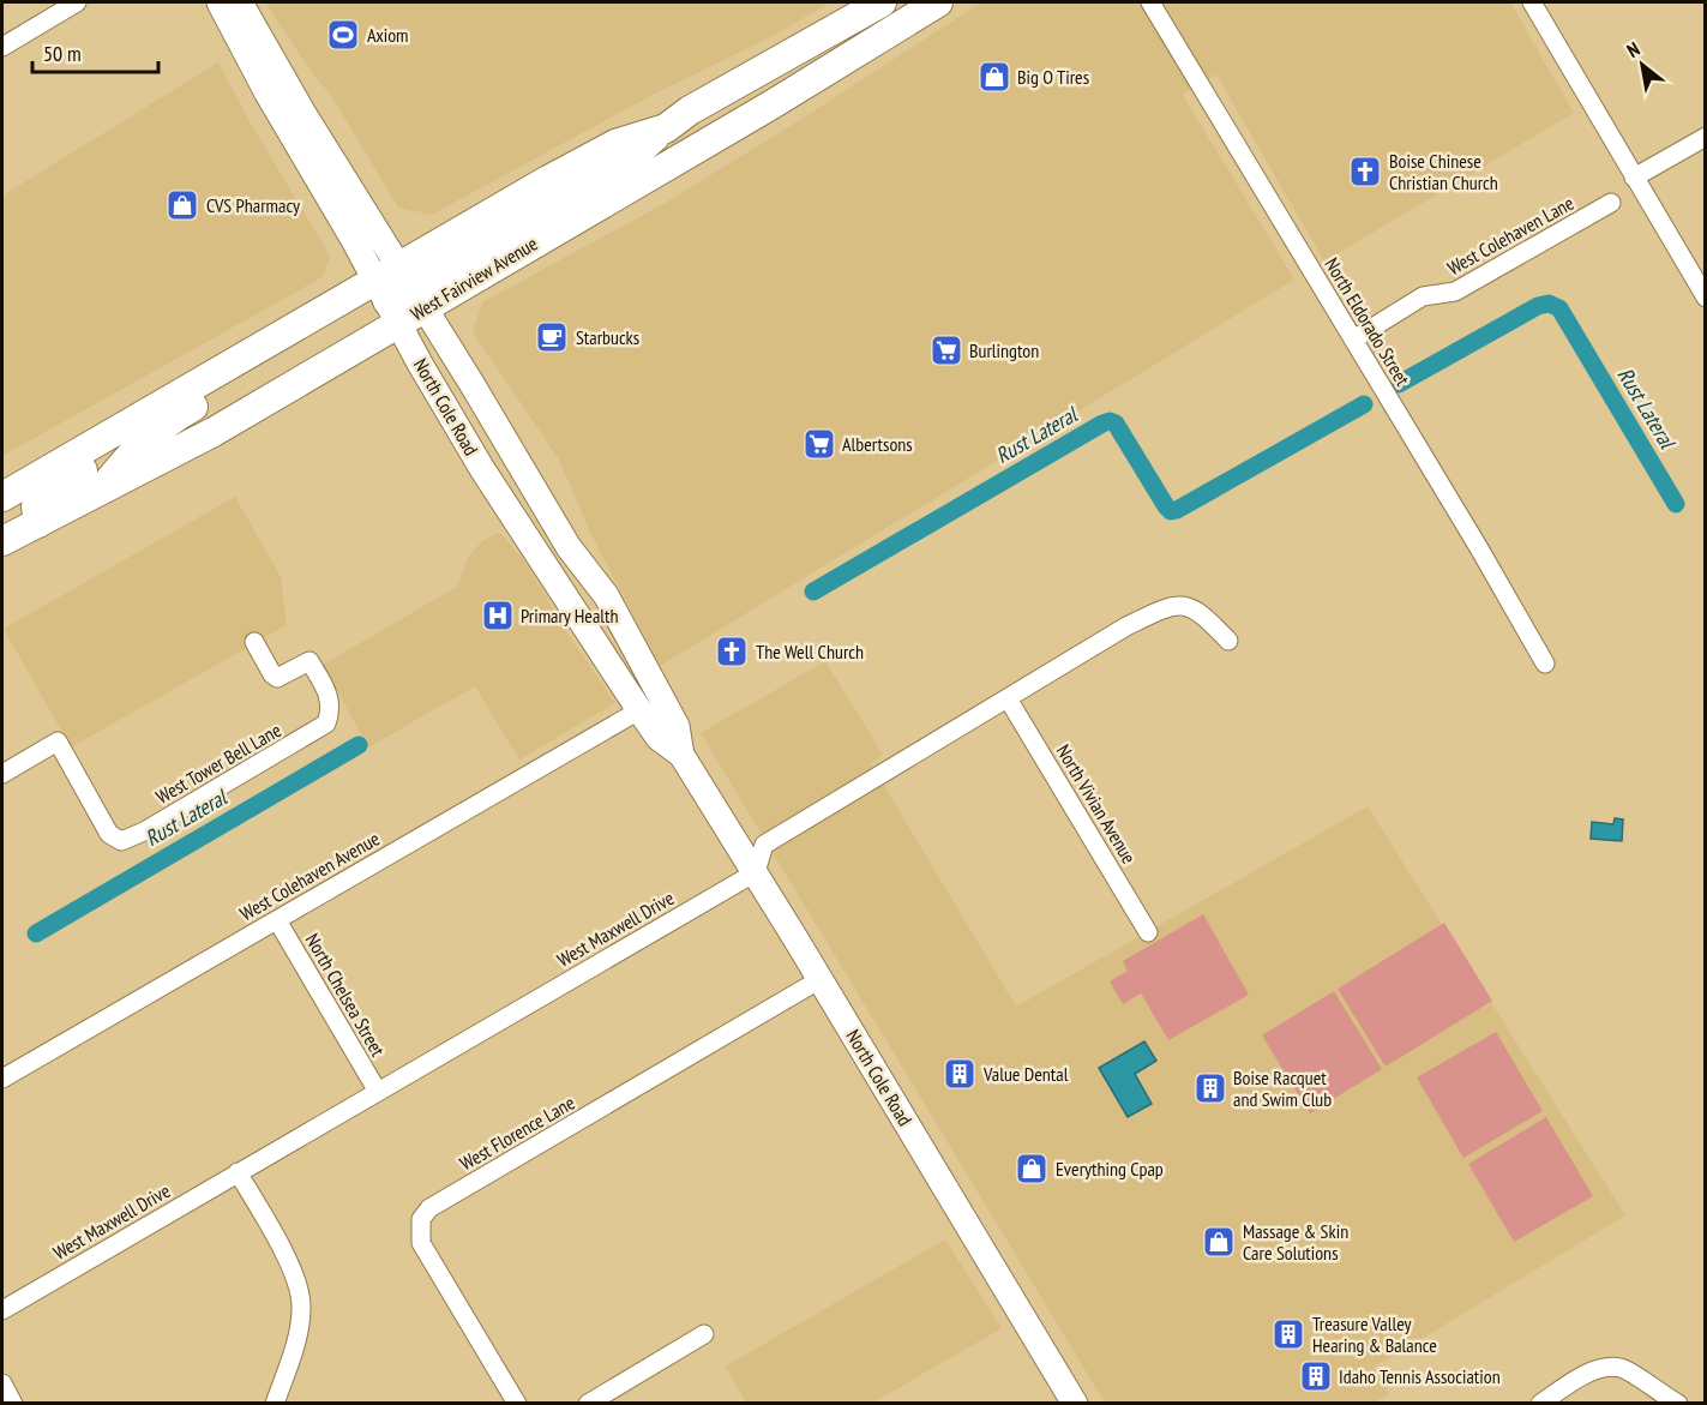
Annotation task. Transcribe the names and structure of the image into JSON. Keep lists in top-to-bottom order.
{
  "streets": {
    "main road": ["West Fairview Avenue", "North Cole Road"],
    "street": [
      "West Colehaven Lane",
      "North Eldorado Street",
      "West Tower Bell Lane",
      "North Vivian Avenue",
      "West Colehaven Avenue",
      "West Maxwell Drive",
      "North Chelsea Street",
      "West Florence Lane"
    ]
  },
  "crossings": [
    ["West Colehaven Lane", "North Eldorado Street"],
    ["West Fairview Avenue", "North Cole Road"],
    ["North Cole Road", "West Colehaven Avenue"],
    ["North Cole Road", "West Maxwell Drive"],
    ["North Cole Road", "West Florence Lane"],
    ["West Colehaven Avenue", "North Chelsea Street"],
    ["West Maxwell Drive", "North Chelsea Street"]
  ],
  "water": ["Rust Lateral"],
  "places": {
    "sports": ["Axiom"],
    "shop": [
      "Big O Tires",
      "CVS Pharmacy",
      "Everything Cpap",
      "Massage & Skin Care Solutions"
    ],
    "church": ["Boise Chinese Christian Church", "The Well Church"],
    "cafe": ["Starbucks"],
    "supermarket": ["Burlington", "Albertsons"],
    "hospital": ["Primary Health"],
    "building": [
      "Value Dental",
      "Boise Racquet and Swim Club",
      "Treasure Valley Hearing & Balance",
      "Idaho Tennis Association"
    ]
  },
  "scale_bar": "50 m",
  "north": "top left"
}
